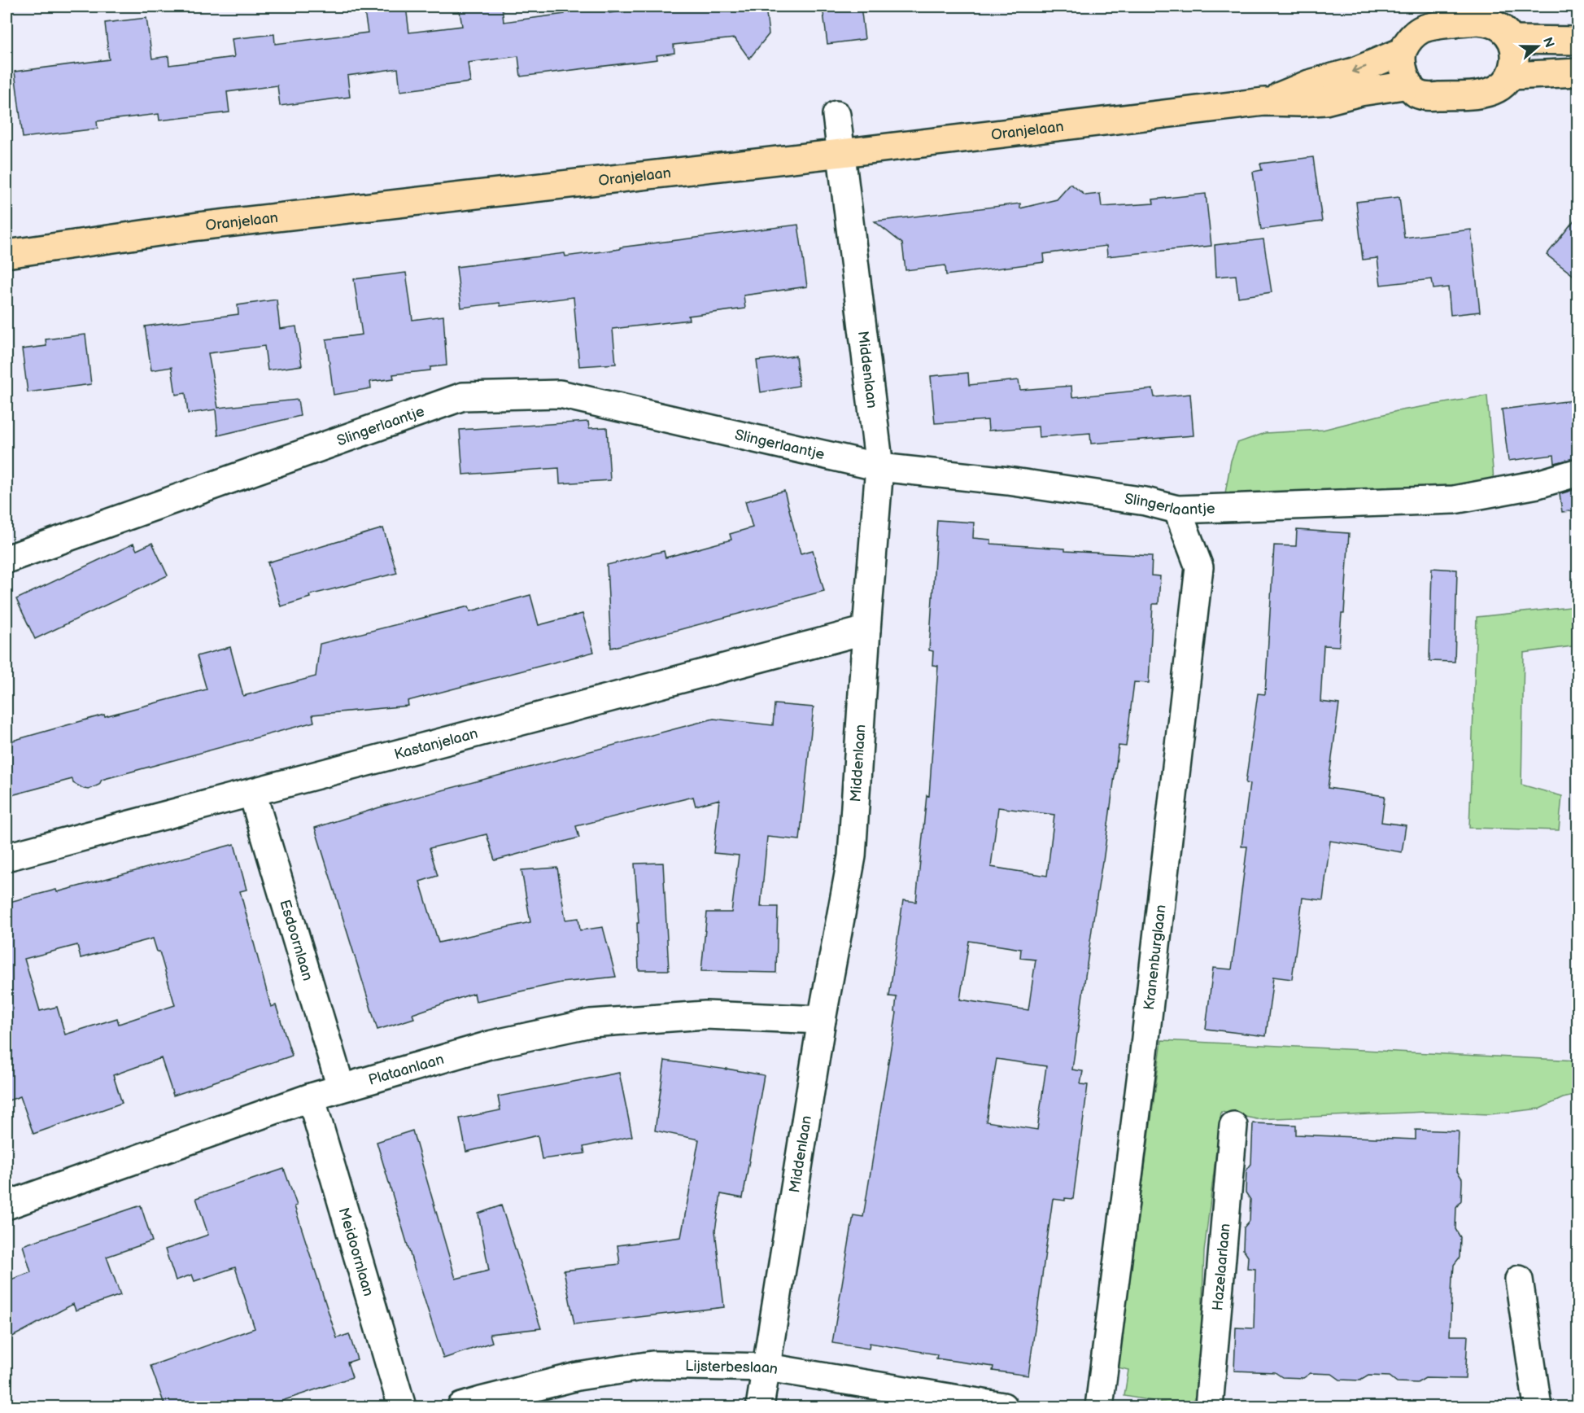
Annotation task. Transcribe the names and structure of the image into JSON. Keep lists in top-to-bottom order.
{
  "streets": {
    "main road": ["Oranjelaan"],
    "street": [
      "Middenlaan",
      "Slingerlaantje",
      "Kastanjelaan",
      "Esdoornlaan",
      "Kranenburglaan",
      "Plataanlaan",
      "Meidoornlaan",
      "Hazelaarlaan",
      "Lijsterbeslaan"
    ]
  },
  "crossings": [
    ["Oranjelaan", "Middenlaan"],
    ["Middenlaan", "Slingerlaantje"],
    ["Middenlaan", "Kastanjelaan"],
    ["Middenlaan", "Plataanlaan"],
    ["Middenlaan", "Lijsterbeslaan"],
    ["Slingerlaantje", "Kranenburglaan"],
    ["Kastanjelaan", "Esdoornlaan"],
    ["Esdoornlaan", "Plataanlaan"],
    ["Plataanlaan", "Meidoornlaan"]
  ],
  "north": "right"
}
